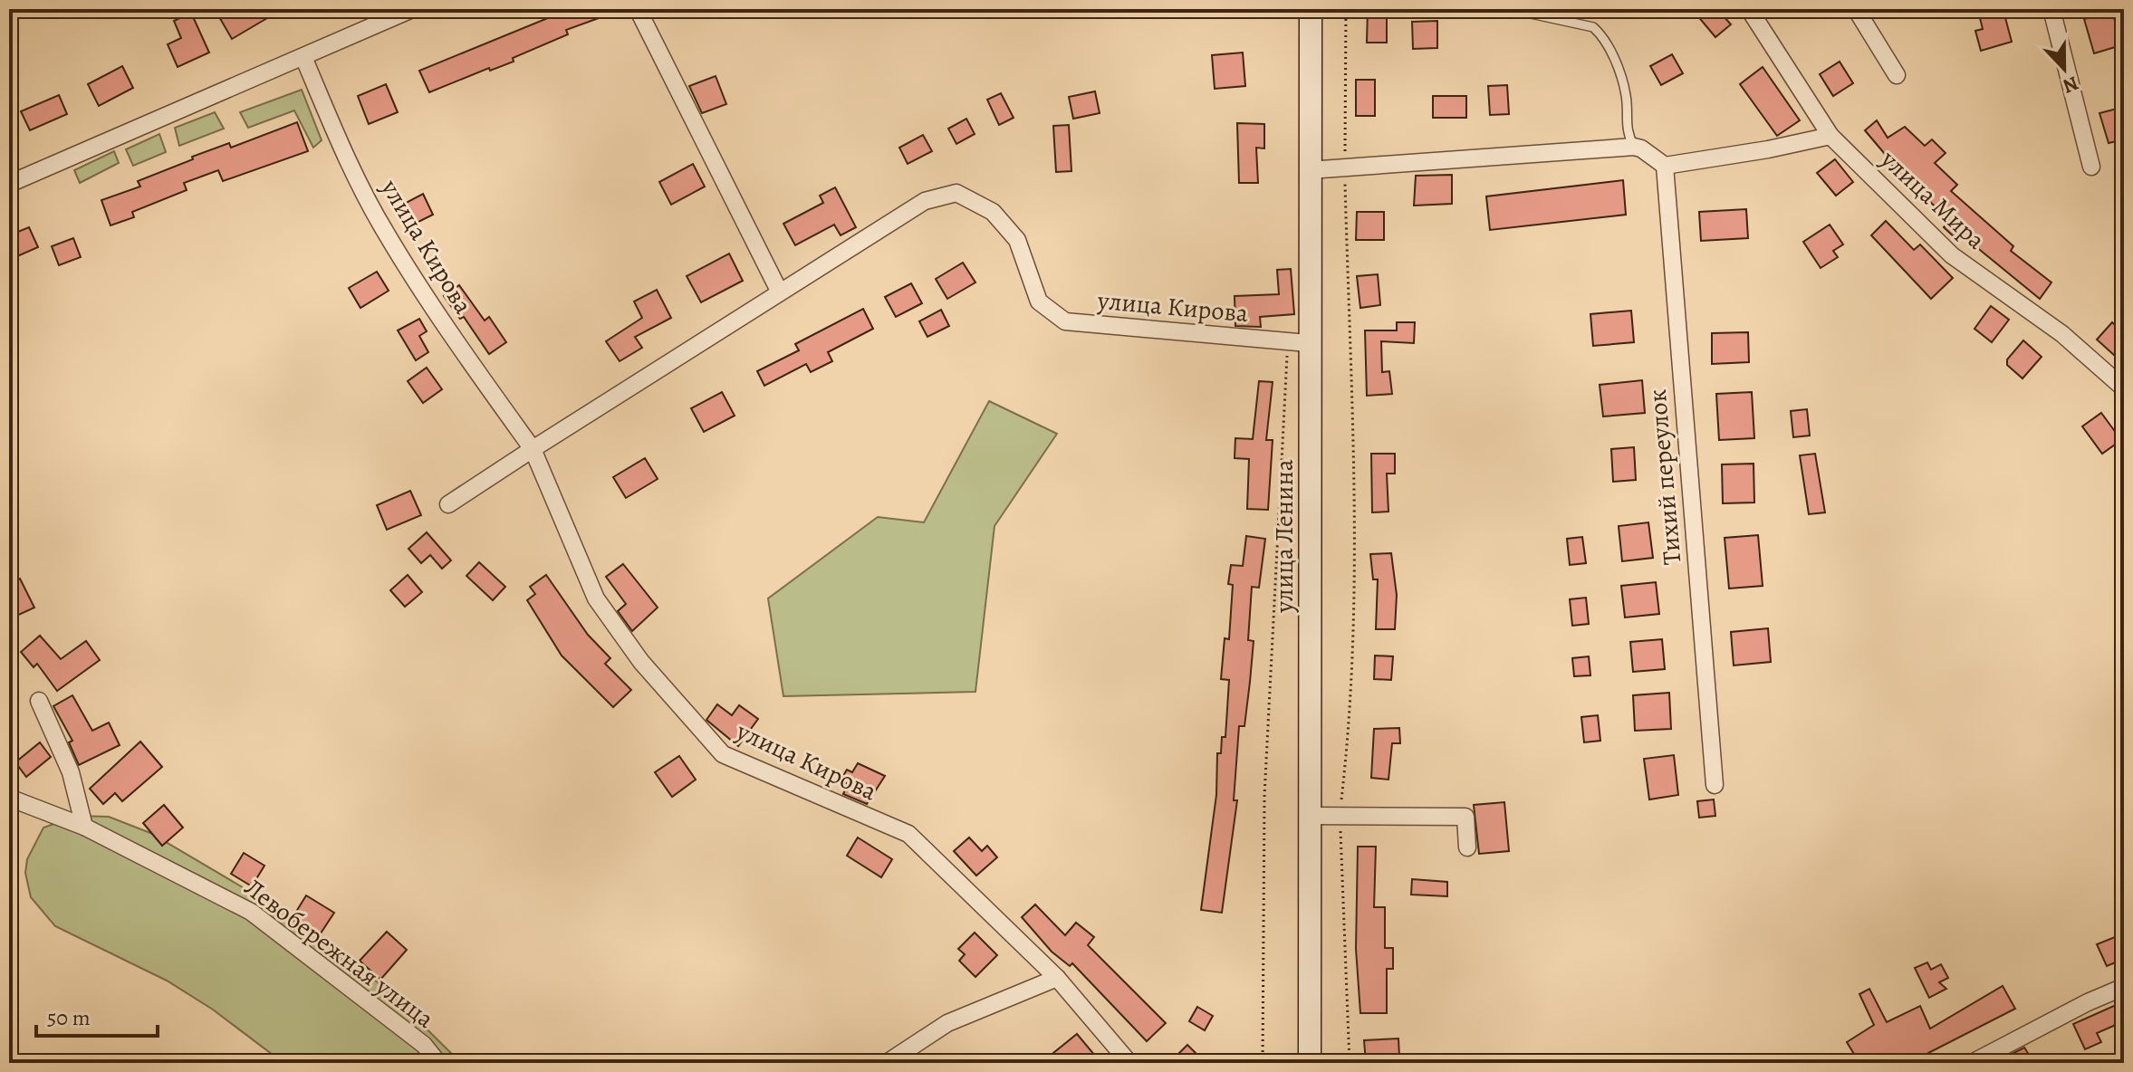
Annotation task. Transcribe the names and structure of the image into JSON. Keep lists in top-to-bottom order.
{
  "streets": {
    "main road": ["улица Ленина"],
    "street": [
      "улица Мира",
      "улица Кирова",
      "Тихий переулок",
      "Левобережная улица"
    ]
  },
  "crossings": [
    ["улица Кирова", "улица Ленина"]
  ],
  "scale_bar": "50 m",
  "north": "bottom"
}
